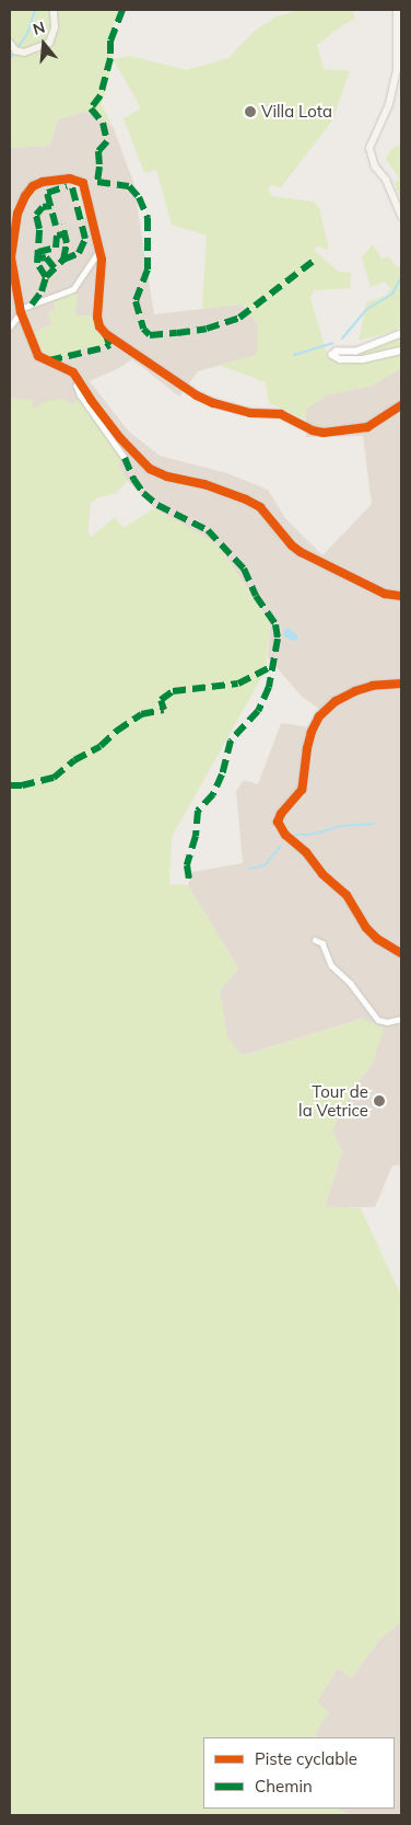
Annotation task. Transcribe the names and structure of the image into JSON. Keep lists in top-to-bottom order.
{
  "places": ["Villa Lota", "Tour de la Vetrice"],
  "legend": ["Piste cyclable", "Chemin"],
  "north": "top"
}
